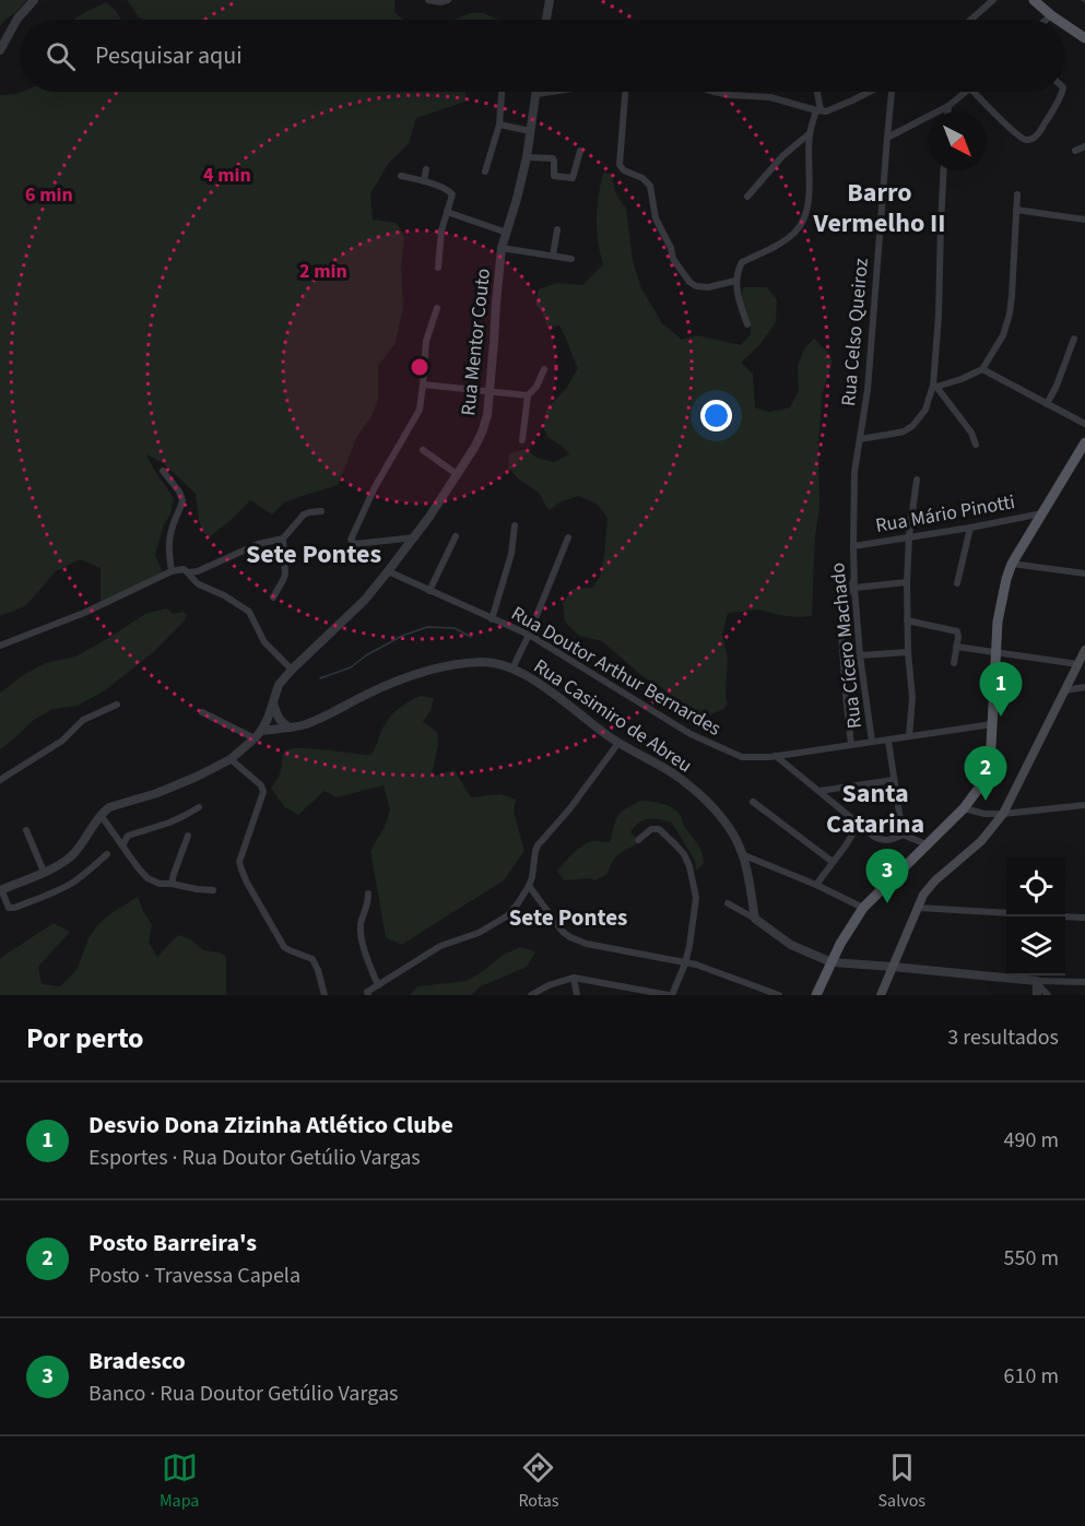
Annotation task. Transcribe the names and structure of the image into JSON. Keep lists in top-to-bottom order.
{
  "streets": {
    "street": [
      "Rua Celso Queiroz",
      "Rua Mentor Couto",
      "Rua Mário Pinotti",
      "Rua Cícero Machado",
      "Rua Doutor Arthur Bernardes",
      "Rua Casimiro de Abreu"
    ]
  },
  "crossings": [
    ["Rua Celso Queiroz", "Rua Mário Pinotti"],
    ["Rua Celso Queiroz", "Rua Cícero Machado"],
    ["Rua Mentor Couto", "Rua Doutor Arthur Bernardes"],
    ["Rua Mentor Couto", "Rua Casimiro de Abreu"],
    ["Rua Mário Pinotti", "Rua Cícero Machado"],
    ["Rua Cícero Machado", "Rua Doutor Arthur Bernardes"]
  ],
  "districts": [
    "Barro Vermelho II",
    "Sete Pontes",
    "Santa Catarina",
    "Sete Pontes"
  ],
  "north": "bottom right",
  "page": {
    "search": "Pesquisar aqui",
    "pins": ["1", "2", "3"],
    "heading": ["Por perto", "3 resultados"],
    "list": [
      {
        "mark": "1",
        "name": "Desvio Dona Zizinha Atlético Clube",
        "note": "Esportes · Rua Doutor Getúlio Vargas",
        "value": "490 m"
      },
      {
        "mark": "2",
        "name": "Posto Barreira's",
        "note": "Posto · Travessa Capela",
        "value": "550 m"
      },
      {
        "mark": "3",
        "name": "Bradesco",
        "note": "Banco · Rua Doutor Getúlio Vargas",
        "value": "610 m"
      }
    ],
    "nav": ["Mapa", "Rotas", "Salvos"]
  },
  "rings": ["4 min", "6 min", "2 min"]
}
